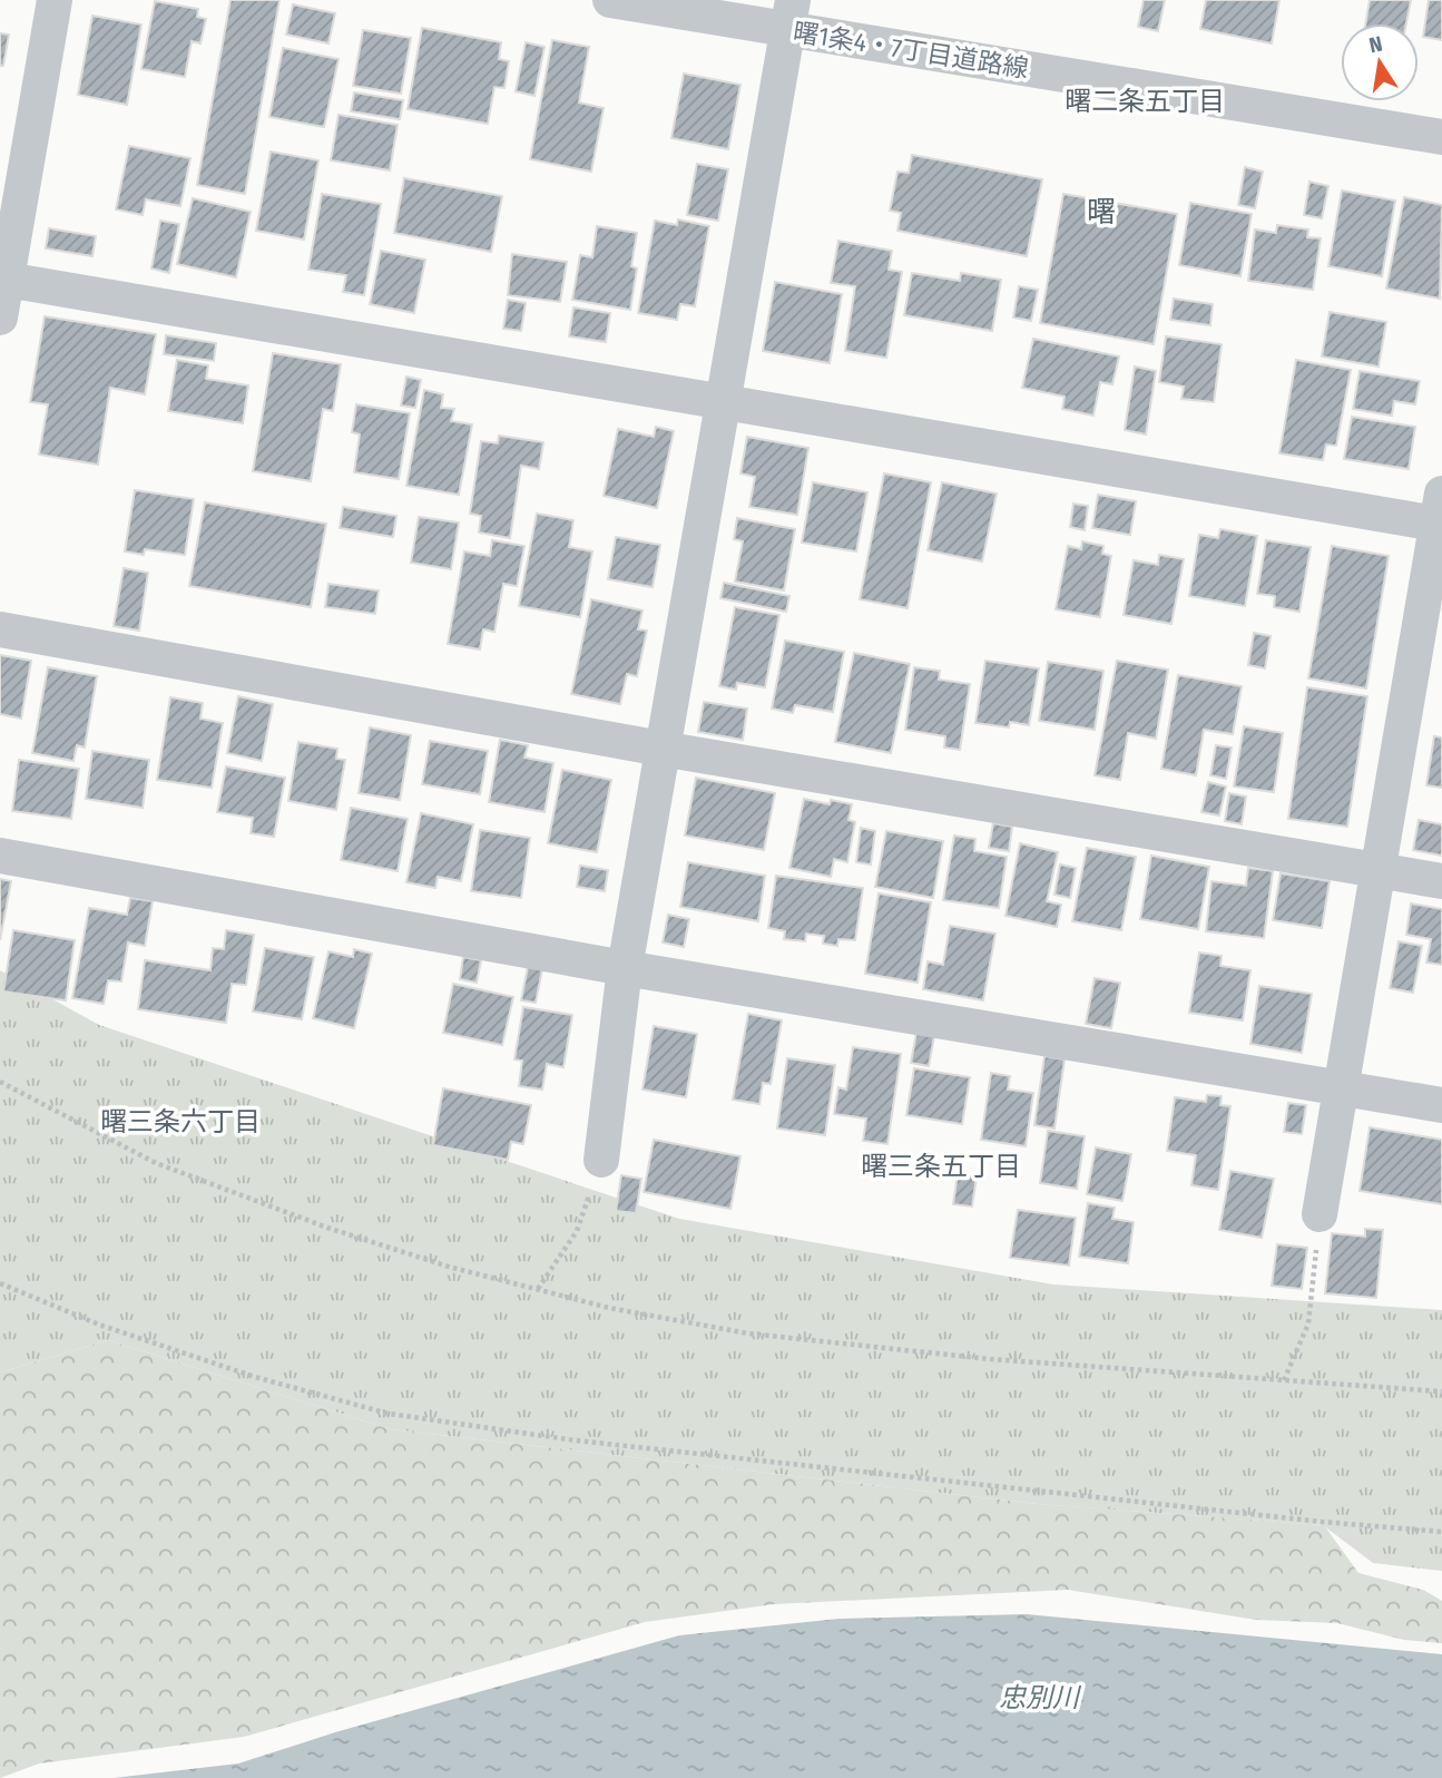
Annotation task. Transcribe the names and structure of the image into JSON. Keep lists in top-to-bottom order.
{
  "streets": {
    "street": ["曙1条4・7丁目道路線"]
  },
  "districts": [
    "曙二条五丁目",
    "曙",
    "曙三条六丁目",
    "曙三条五丁目"
  ],
  "water": ["忠別川"],
  "north": "top"
}
